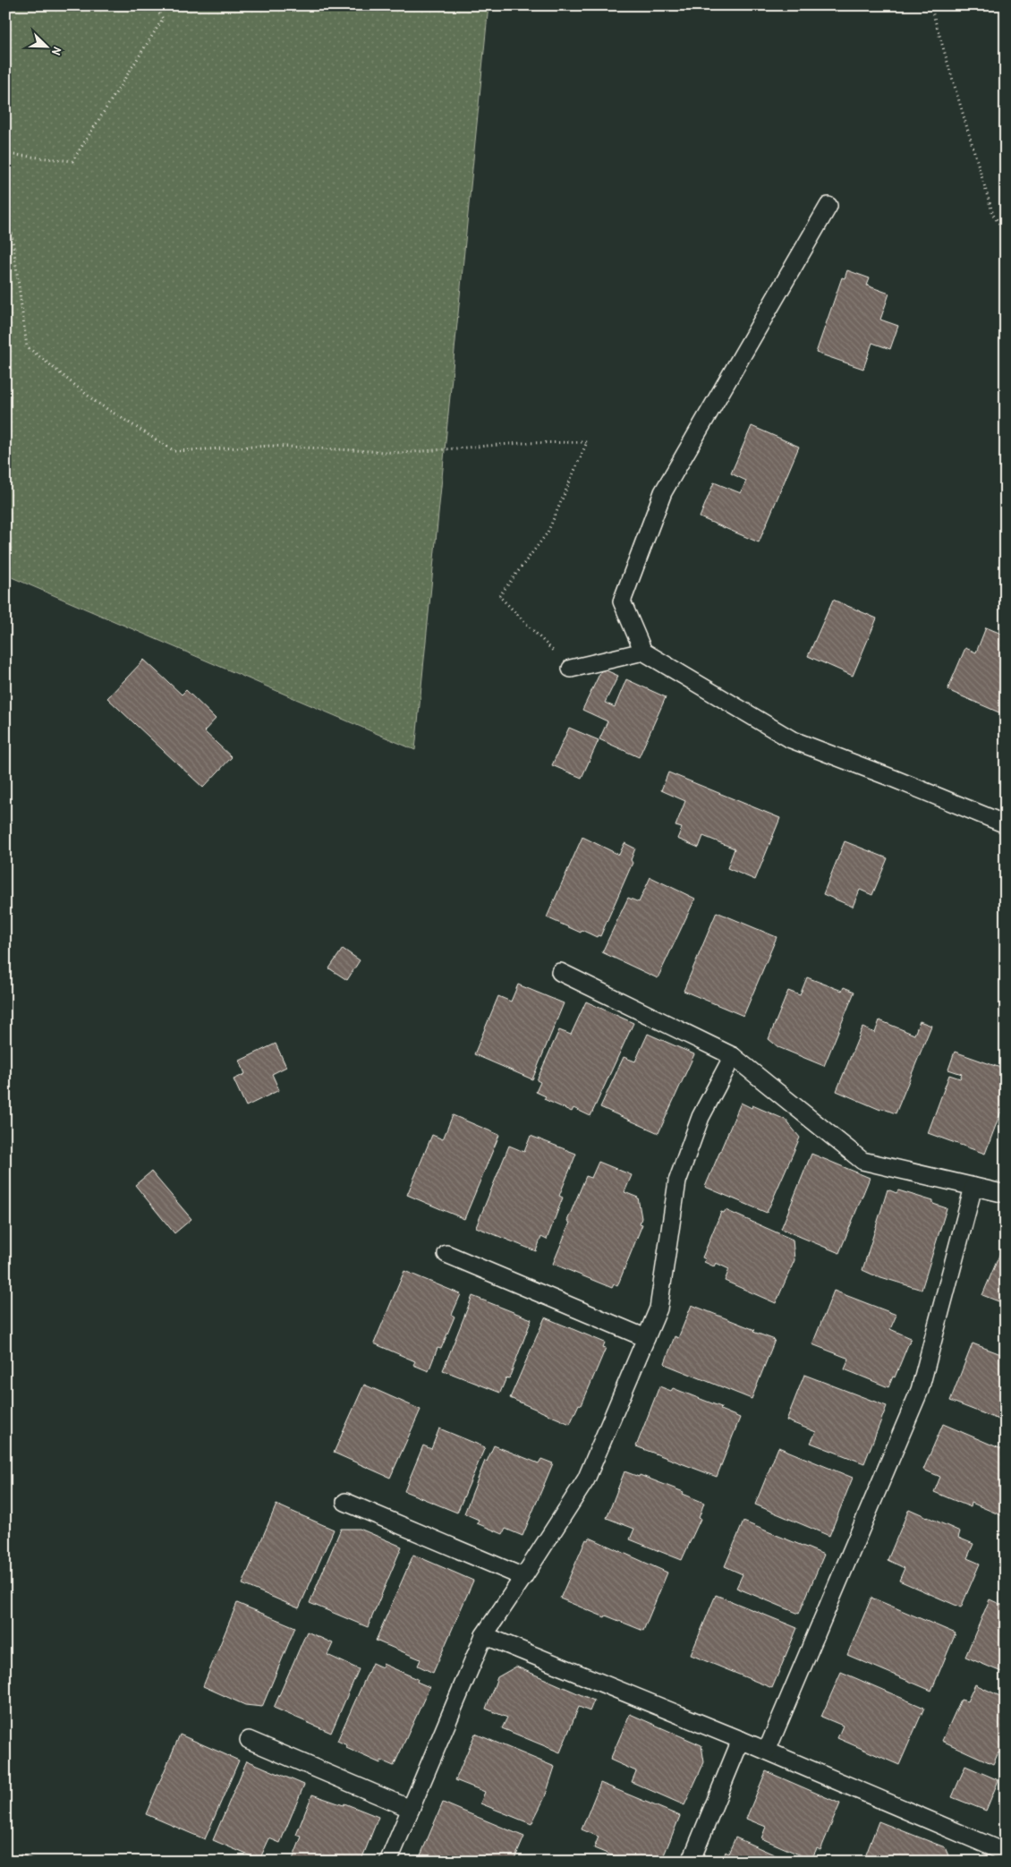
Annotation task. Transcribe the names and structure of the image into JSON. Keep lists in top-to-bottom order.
{
  "north": "bottom right"
}
